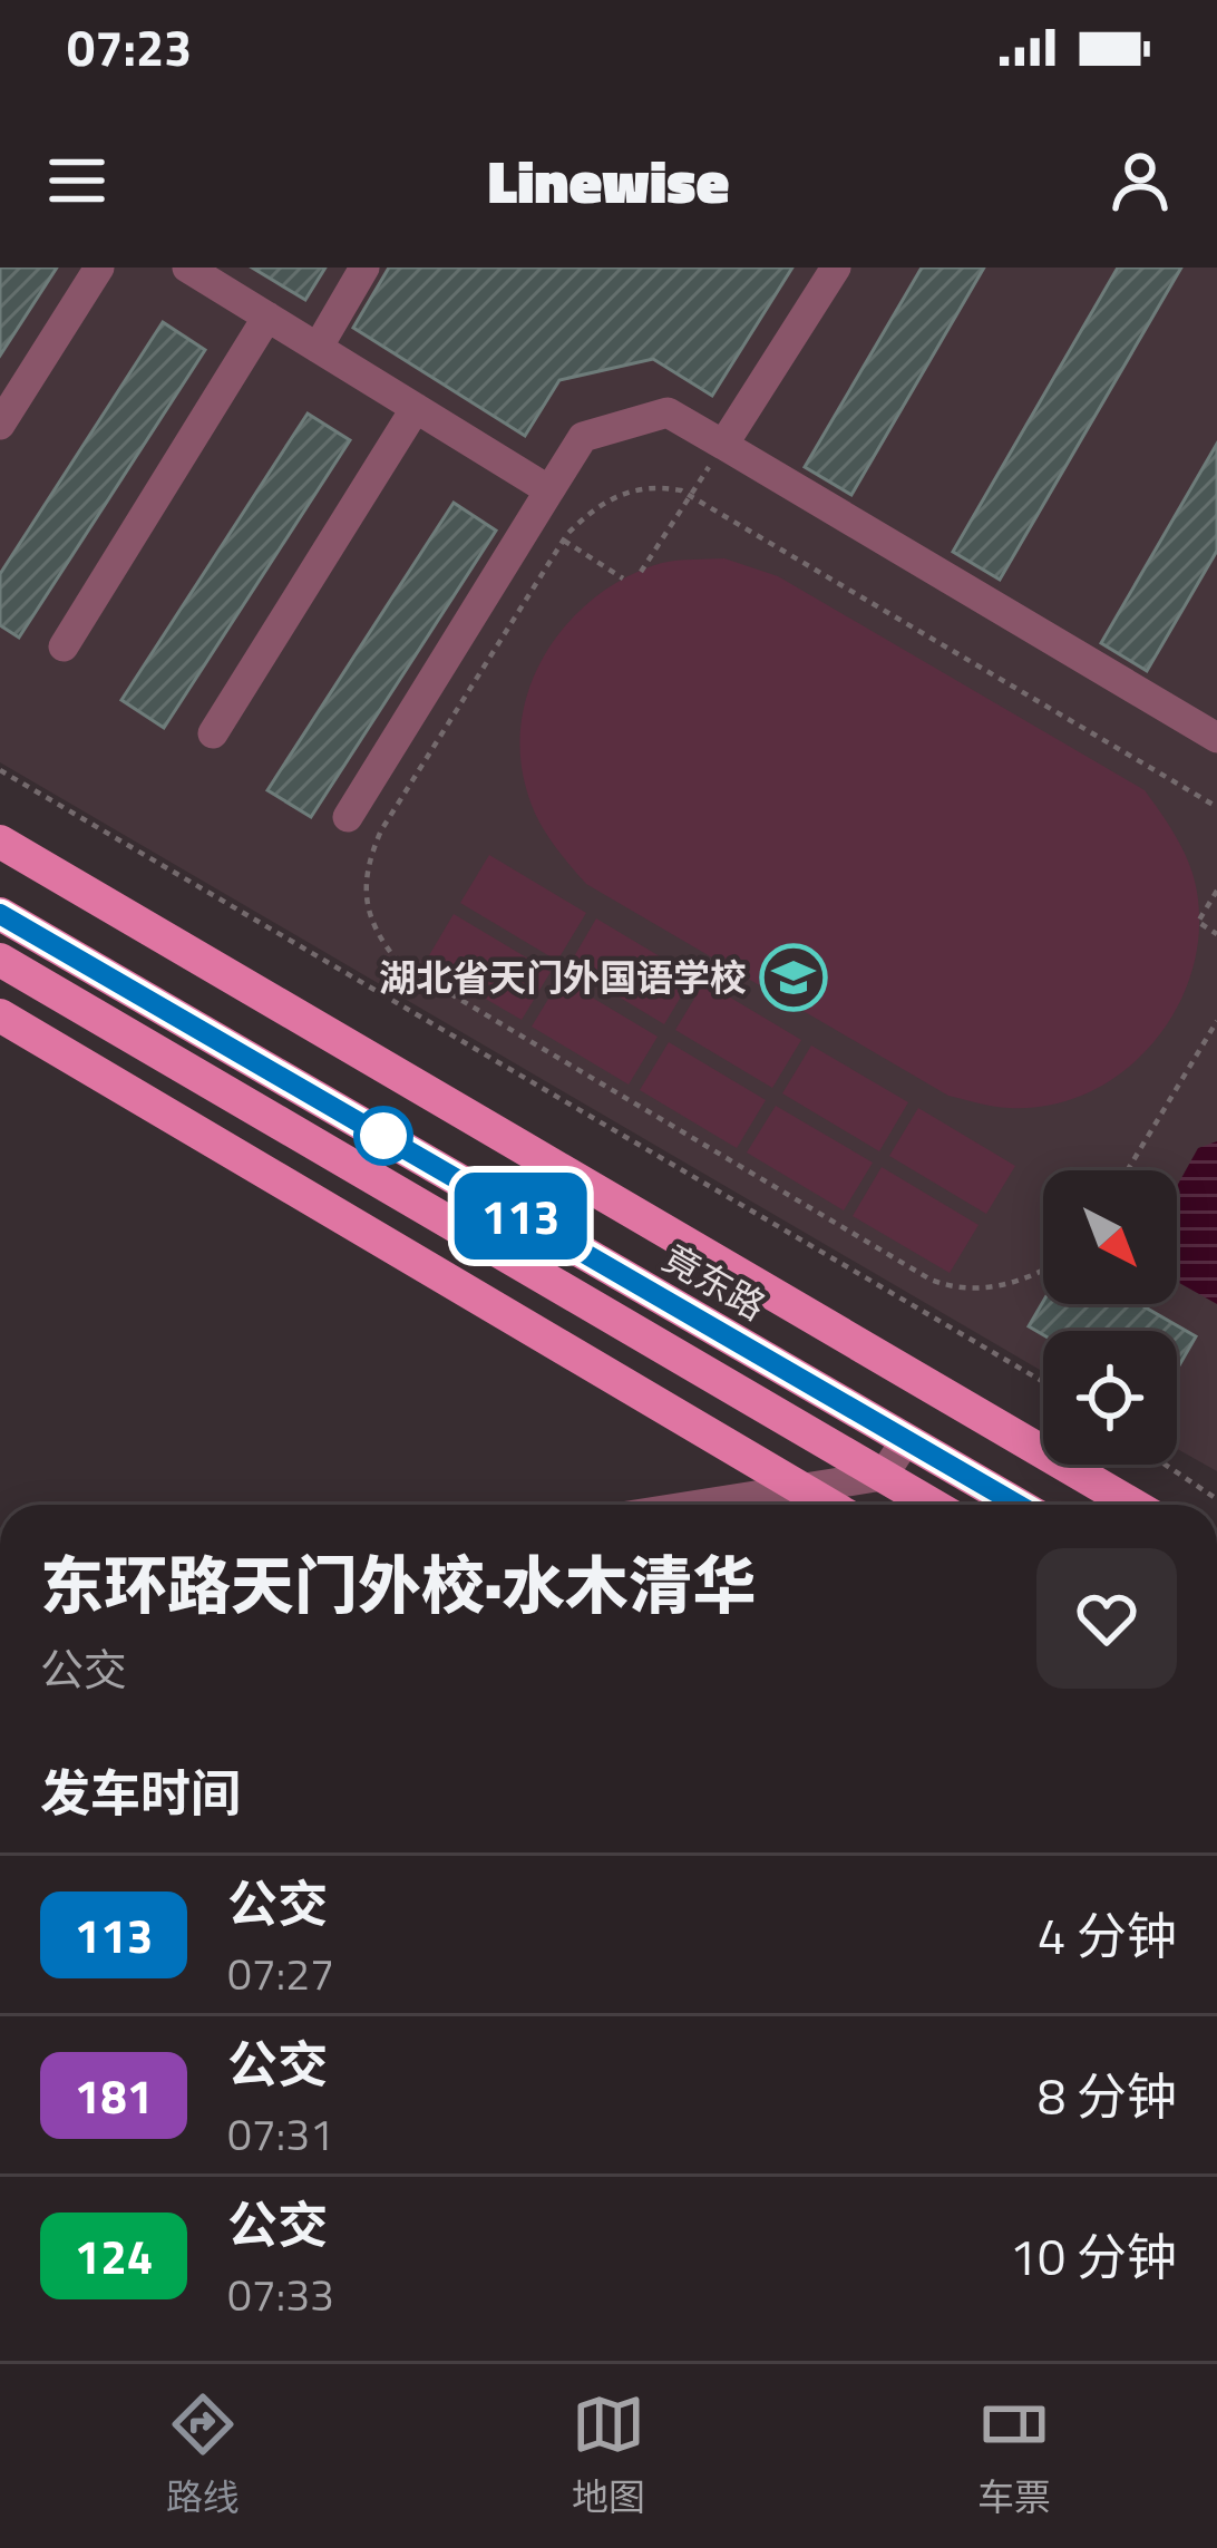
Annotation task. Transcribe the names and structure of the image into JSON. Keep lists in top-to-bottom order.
{
  "streets": {
    "main road": ["竟东路"]
  },
  "places": {
    "school or university": ["湖北省天门外国语学校"]
  },
  "lines": ["bus line 113"],
  "north": "bottom right",
  "page": {
    "status": "07:23",
    "header": "Linewise",
    "on_map": "113",
    "heading": [
      ["东环路天门外校·水木清华", "公交"],
      "发车时间"
    ],
    "list": [
      {
        "mark": "113",
        "name": "公交",
        "note": "07:27",
        "value": "4 分钟"
      },
      {
        "mark": "181",
        "name": "公交",
        "note": "07:31",
        "value": "8 分钟"
      },
      {
        "mark": "124",
        "name": "公交",
        "note": "07:33",
        "value": "10 分钟"
      }
    ],
    "tabs": ["路线", "地图", "车票"]
  }
}
